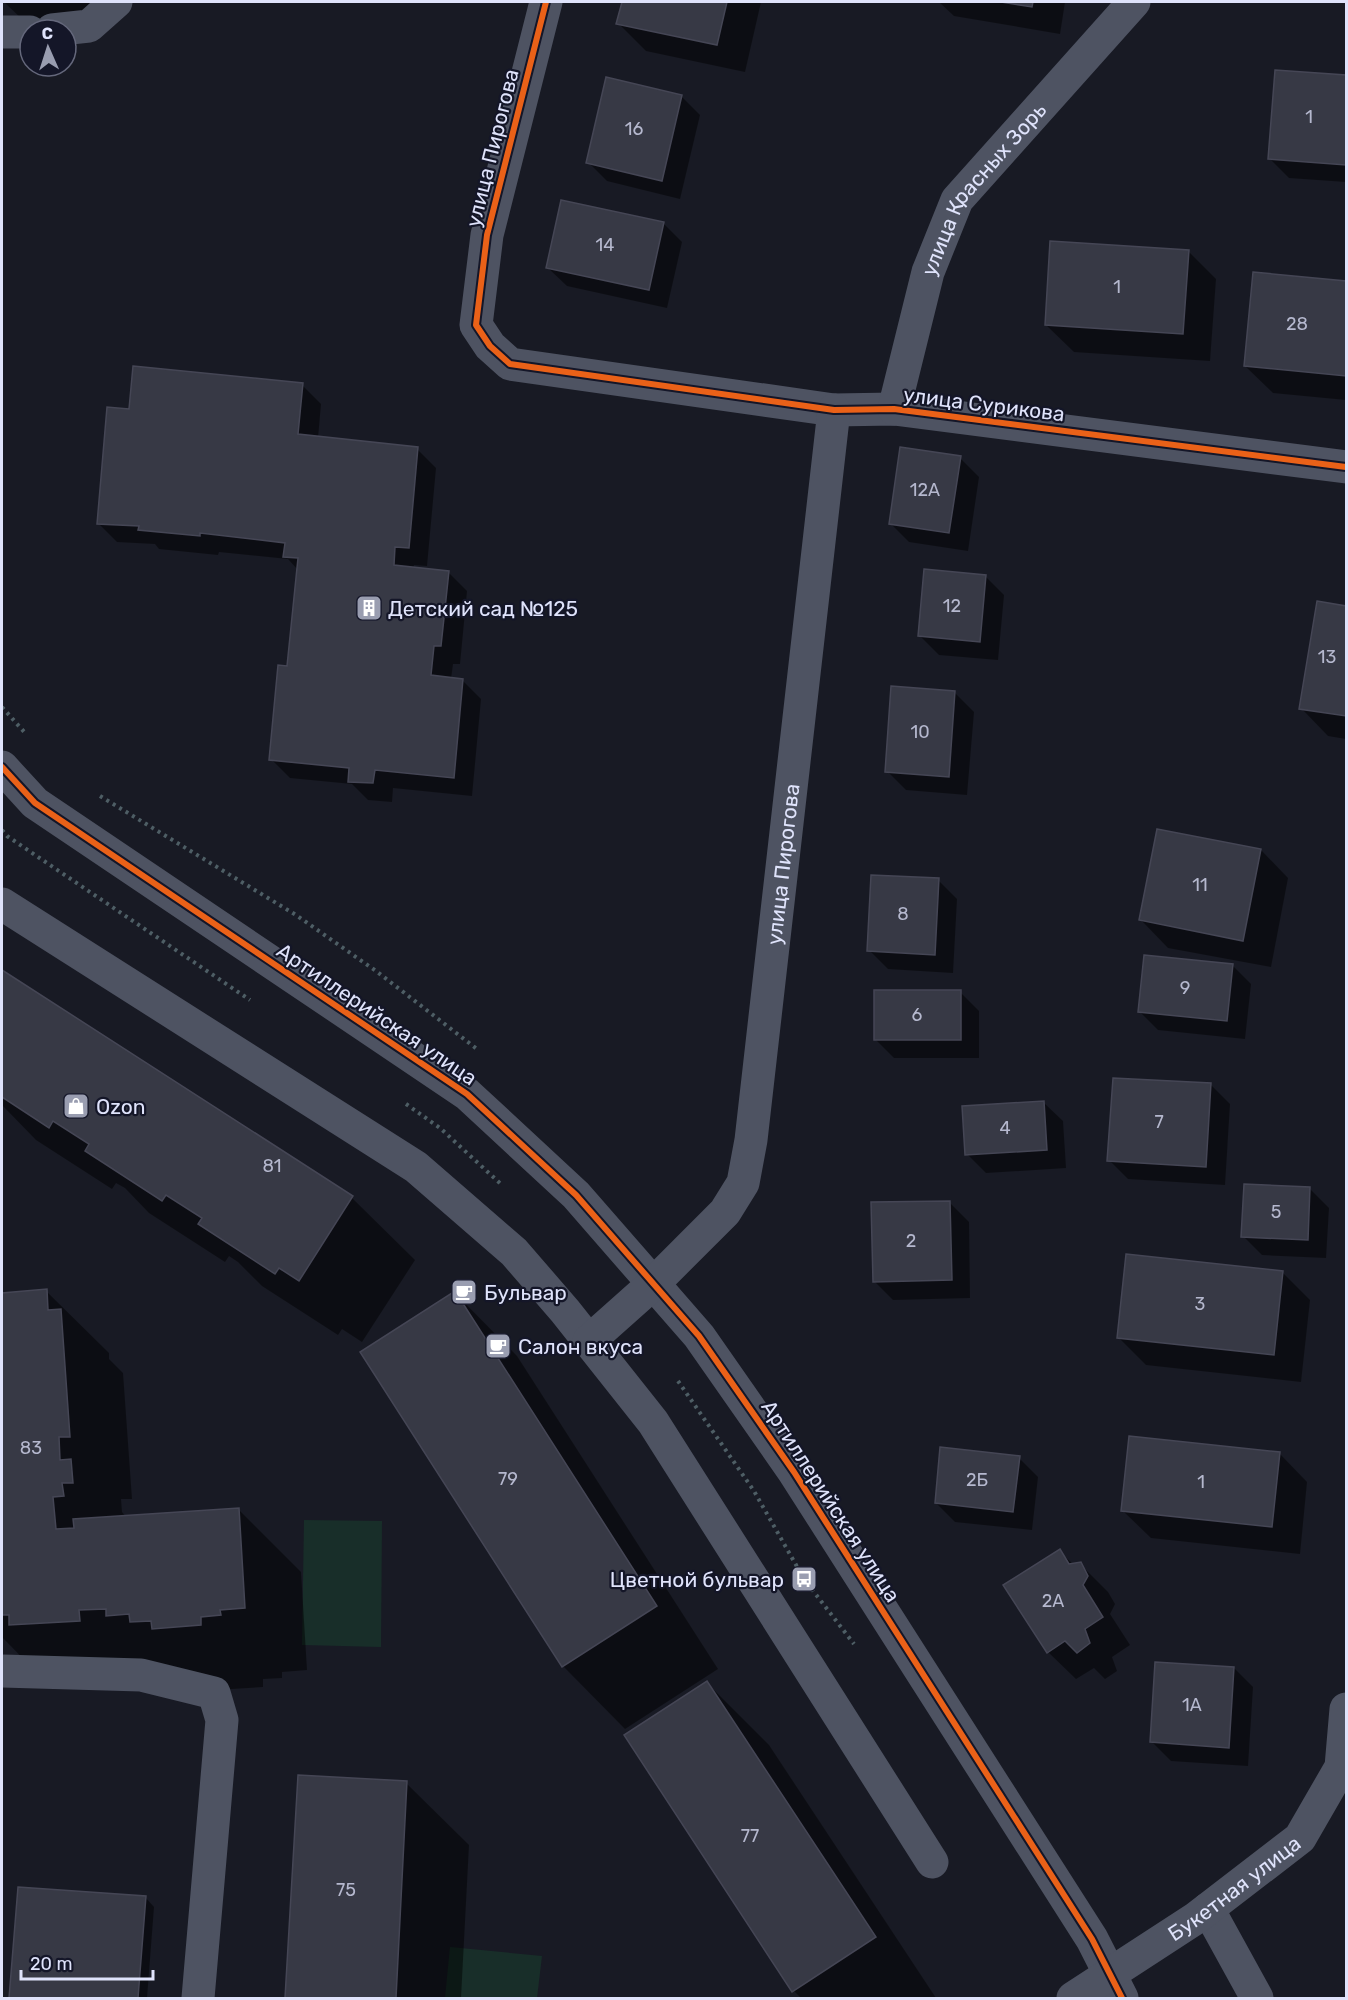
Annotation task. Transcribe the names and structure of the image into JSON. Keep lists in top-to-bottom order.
{
  "streets": {
    "street": [
      "улица Пирогова",
      "улица Красных Зорь",
      "улица Сурикова",
      "Артиллерийская улица",
      "Букетная улица"
    ]
  },
  "crossings": [
    ["улица Пирогова", "улица Сурикова"],
    ["улица Пирогова", "Артиллерийская улица"],
    ["улица Красных Зорь", "улица Сурикова"],
    ["Артиллерийская улица", "Букетная улица"]
  ],
  "places": {
    "building": ["Детский сад №125"],
    "shop": ["Ozon"],
    "cafe": ["Бульвар", "Салон вкуса"],
    "bus stop": ["Цветной бульвар"]
  },
  "house_numbers": [
    "1",
    "16",
    "14",
    "1",
    "28",
    "12А",
    "12",
    "13",
    "10",
    "11",
    "8",
    "9",
    "6",
    "7",
    "4",
    "81",
    "5",
    "2",
    "3",
    "83",
    "79",
    "2Б",
    "1",
    "2А",
    "1А",
    "77",
    "75"
  ],
  "scale_bar": "20 m",
  "north": "top"
}
